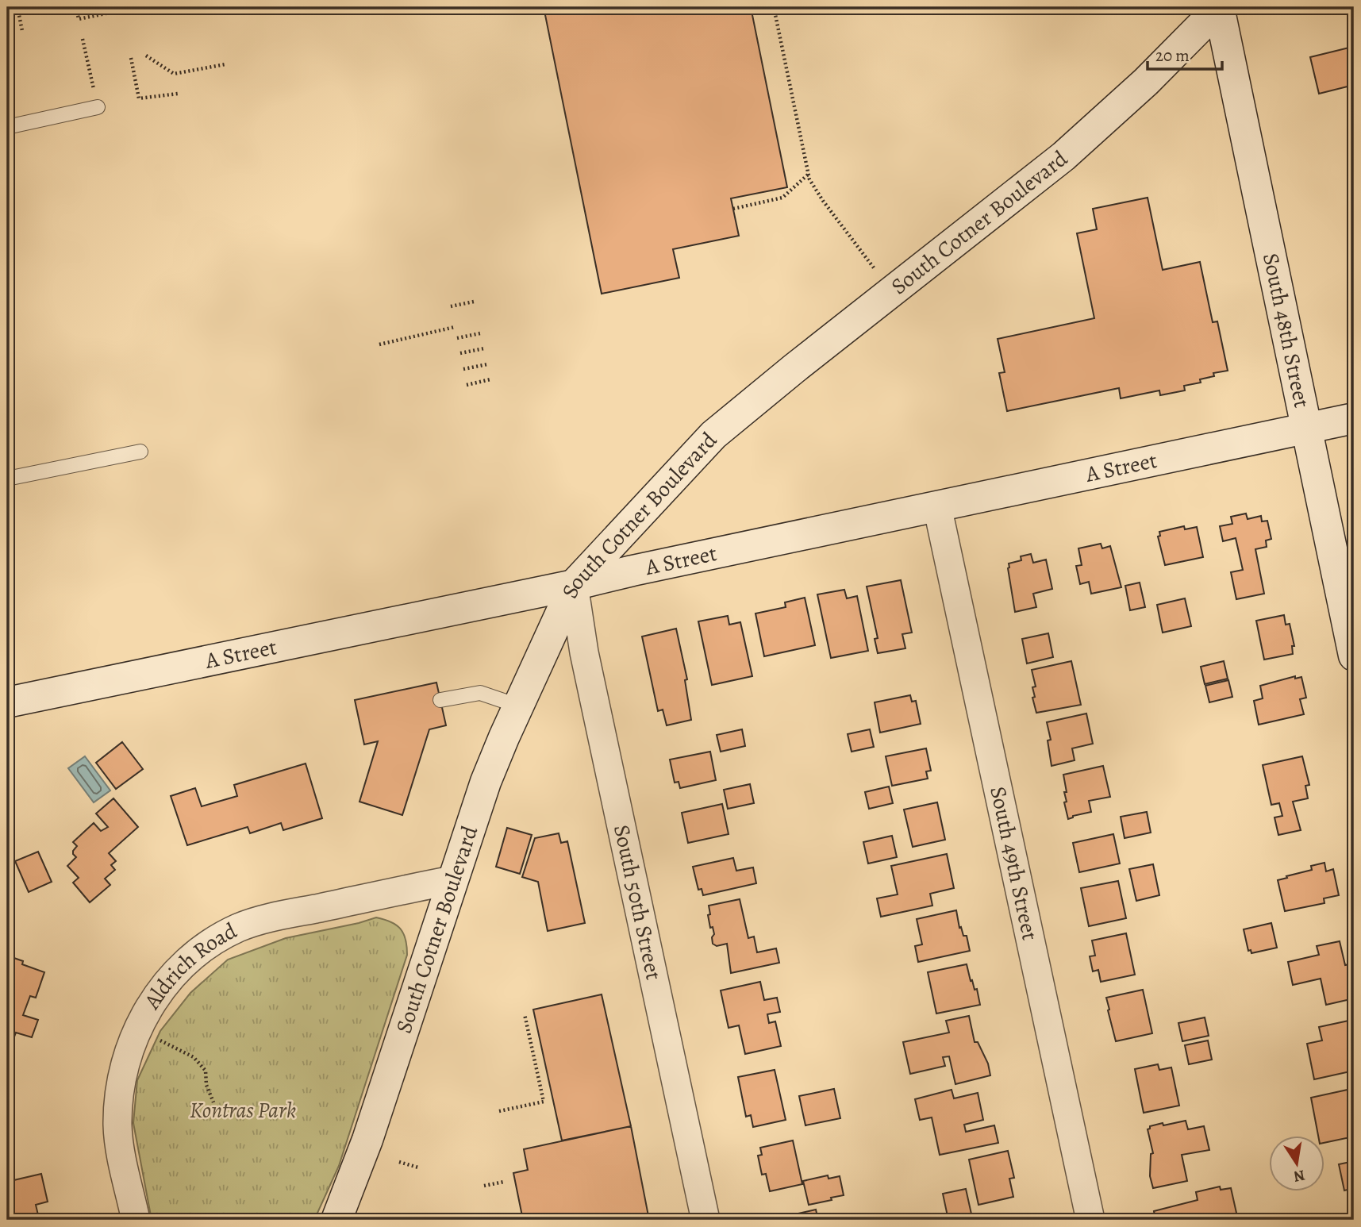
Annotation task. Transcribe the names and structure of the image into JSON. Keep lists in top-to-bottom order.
{
  "streets": {
    "main road": ["South Cotner Boulevard", "South 48th Street", "A Street"],
    "street": ["South 49th Street", "South 50th Street", "Aldrich Road"]
  },
  "crossings": [
    ["South Cotner Boulevard", "South 48th Street"],
    ["South Cotner Boulevard", "A Street"],
    ["South Cotner Boulevard", "South 50th Street"],
    ["South Cotner Boulevard", "Aldrich Road"],
    ["South 48th Street", "A Street"],
    ["A Street", "South 49th Street"],
    ["A Street", "South 50th Street"]
  ],
  "parks": ["Kontras Park"],
  "scale_bar": "20 m",
  "north": "bottom"
}
